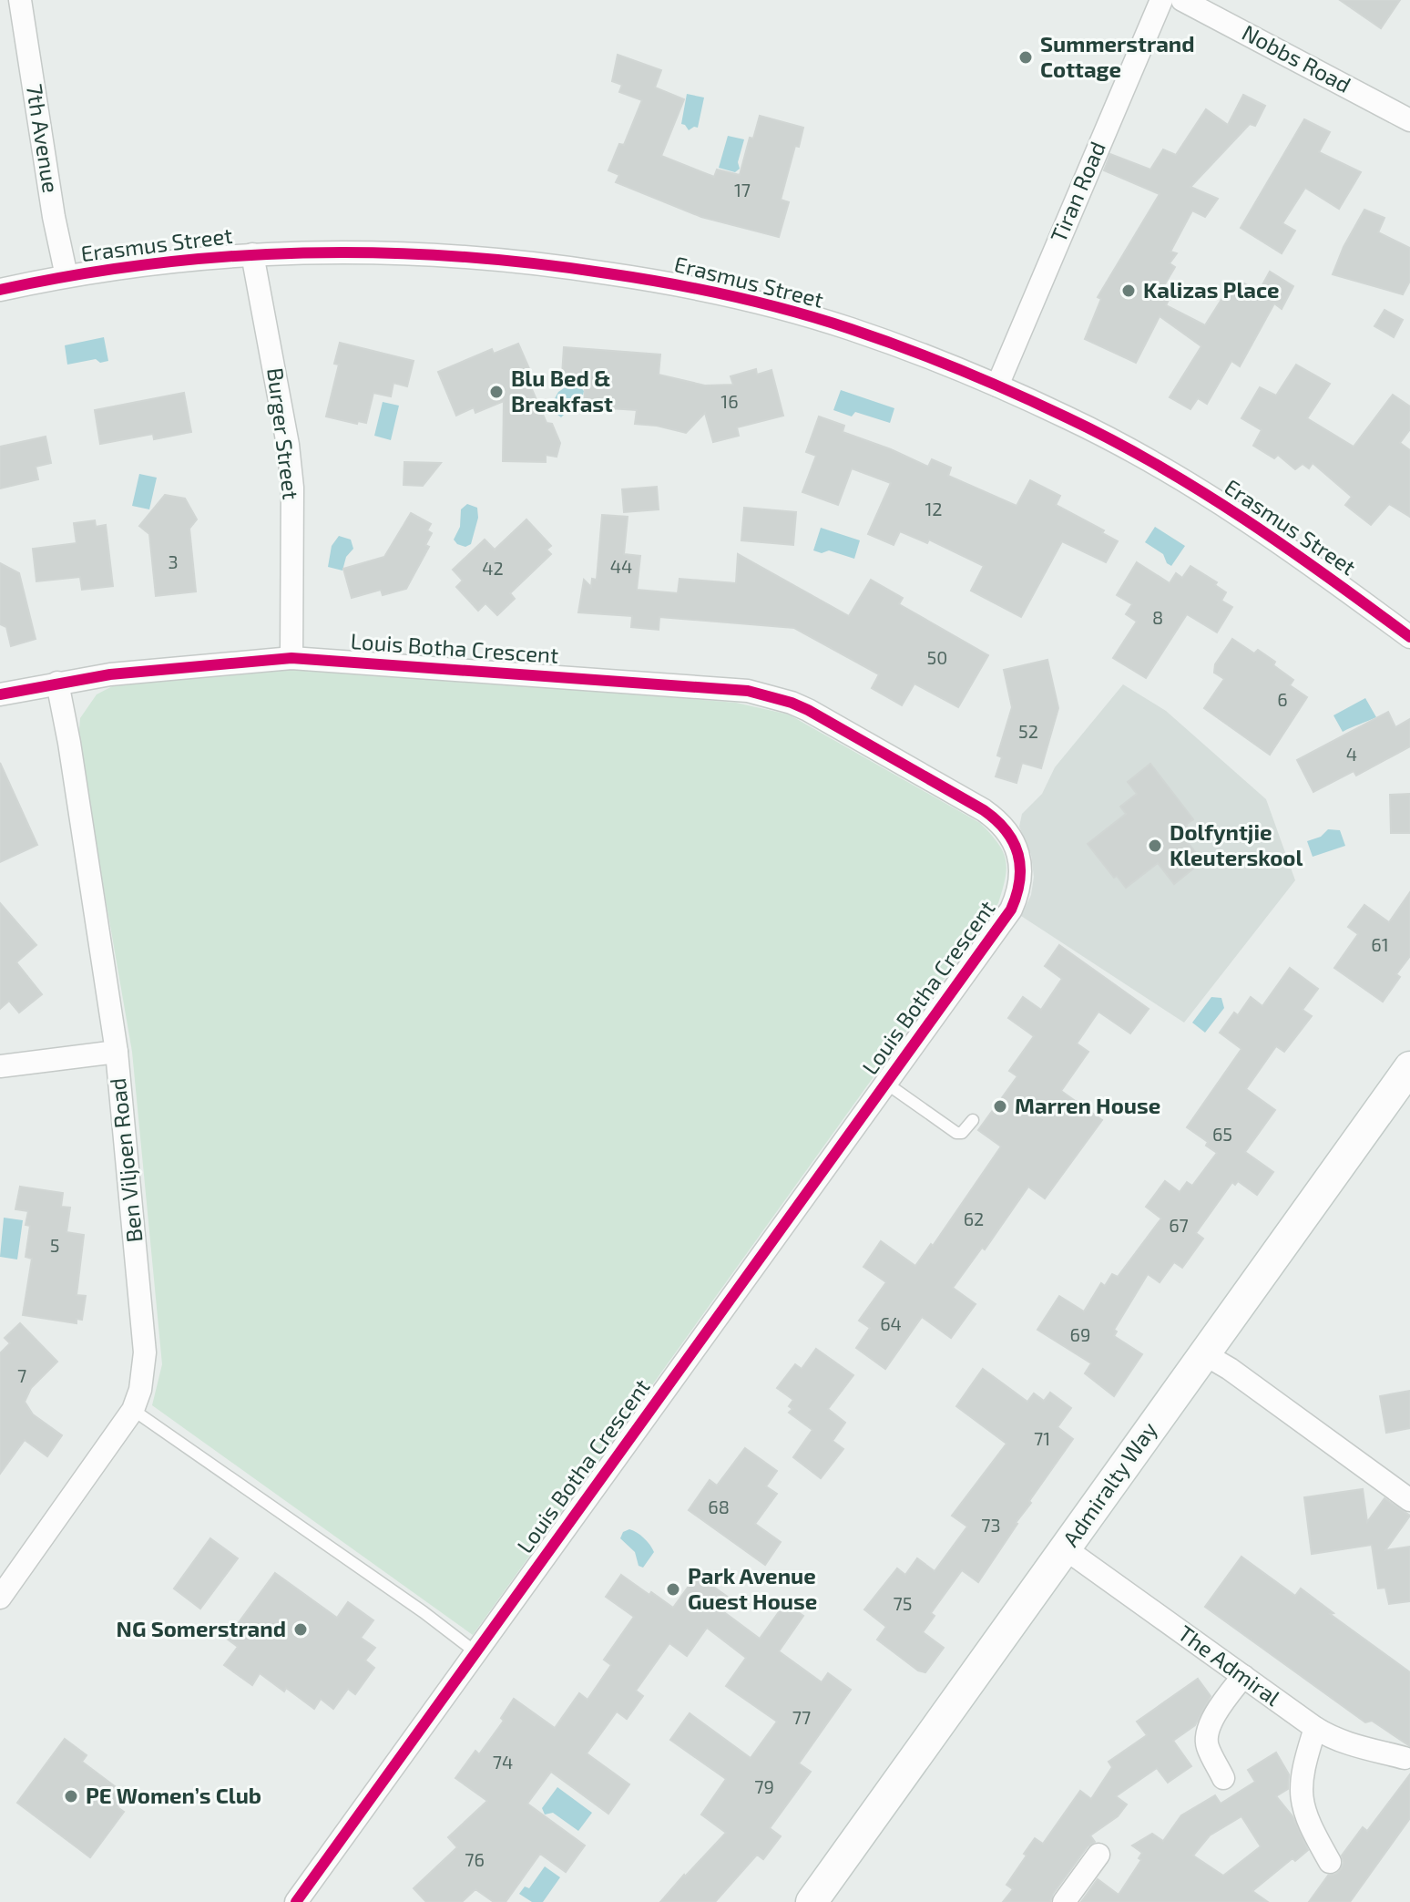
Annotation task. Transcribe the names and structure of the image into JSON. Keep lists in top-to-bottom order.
{
  "streets": {
    "main road": ["Admiralty Way"],
    "street": [
      "Nobbs Road",
      "7th Avenue",
      "Tiran Road",
      "Erasmus Street",
      "Burger Street",
      "Louis Botha Crescent",
      "Ben Viljoen Road",
      "The Admiral"
    ]
  },
  "crossings": [
    ["7th Avenue", "Erasmus Street"],
    ["Tiran Road", "Erasmus Street"],
    ["Erasmus Street", "Burger Street"],
    ["Burger Street", "Louis Botha Crescent"],
    ["Louis Botha Crescent", "Ben Viljoen Road"],
    ["Admiralty Way", "The Admiral"]
  ],
  "places": [
    "Summerstrand Cottage",
    "Kalizas Place",
    "Blu Bed & Breakfast",
    "Dolfyntjie Kleuterskool",
    "Marren House",
    "Park Avenue Guest House",
    "NG Somerstrand",
    "PE Women’s Club"
  ],
  "house_numbers": [
    "17",
    "16",
    "12",
    "3",
    "44",
    "42",
    "8",
    "50",
    "6",
    "52",
    "4",
    "61",
    "65",
    "62",
    "67",
    "5",
    "64",
    "69",
    "7",
    "71",
    "68",
    "73",
    "75",
    "77",
    "74",
    "79",
    "76"
  ]
}
